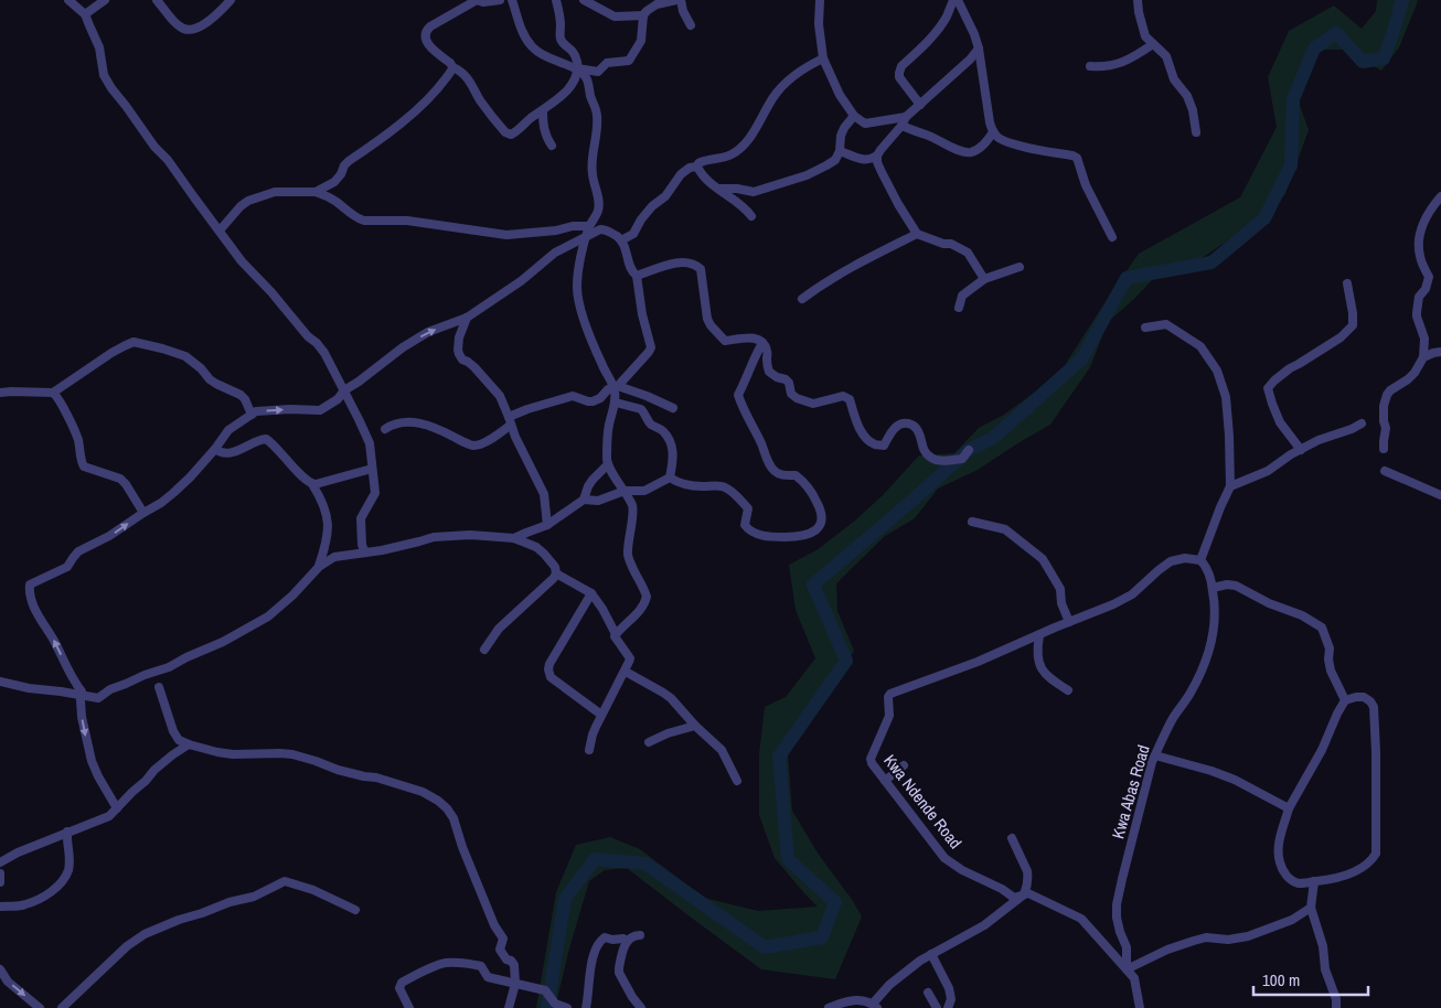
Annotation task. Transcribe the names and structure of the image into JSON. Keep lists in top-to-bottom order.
{
  "streets": {
    "street": ["Kwa Abas Road", "Kwa Ndende Road"]
  },
  "crossings": [
    ["Kwa Abas Road", "Kwa Ndende Road"]
  ],
  "scale_bar": "100 m"
}
